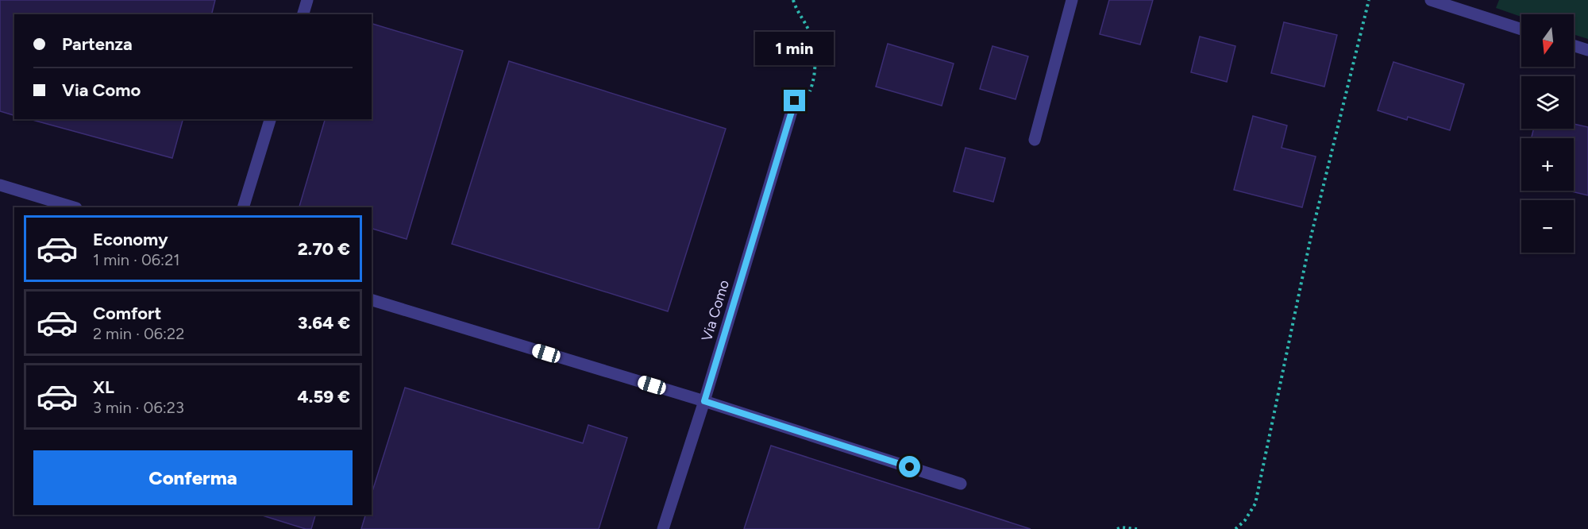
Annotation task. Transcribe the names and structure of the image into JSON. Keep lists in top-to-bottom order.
{
  "streets": {
    "street": ["Via Como"]
  },
  "north": "bottom",
  "page": {
    "map_buttons": ["+", "−"],
    "banner": ["Partenza", "Via Como"],
    "bubble": "1 min",
    "list": [
      {
        "name": "Economy",
        "note": "1 min · 06:21",
        "value": "2.70 €"
      },
      {
        "name": "Comfort",
        "note": "2 min · 06:22",
        "value": "3.64 €"
      },
      {
        "name": "XL",
        "note": "3 min · 06:23",
        "value": "4.59 €"
      }
    ],
    "buttons": "Conferma"
  }
}
